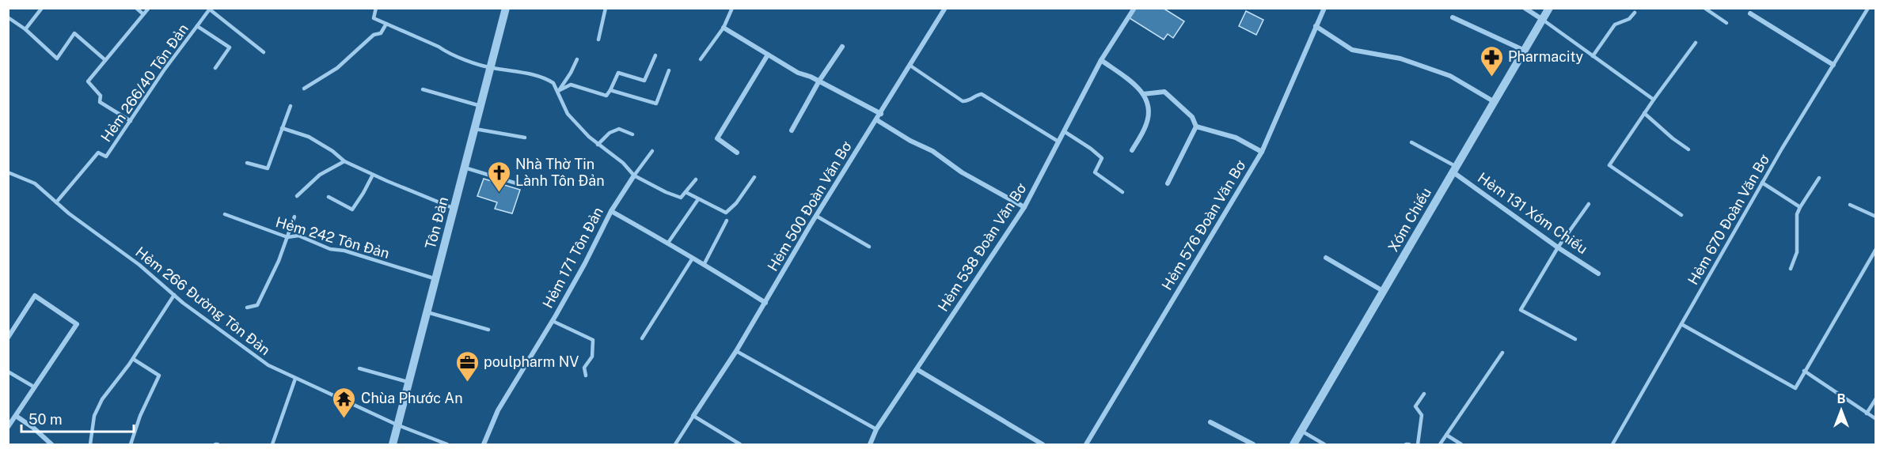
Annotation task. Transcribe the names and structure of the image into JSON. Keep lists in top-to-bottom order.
{
  "streets": {
    "street": [
      "Hẻm 500 Đoàn Văn Bơ",
      "Hẻm 131 Xóm Chiếu",
      "Xóm Chiếu",
      "Tôn Đản",
      "Hẻm 576 Đoàn Văn Bơ",
      "Hẻm 538 Đoàn Văn Bơ",
      "Hẻm 171 Tôn Đản"
    ],
    "lane": [
      "Hẻm 266/40 Tôn Đản",
      "Hẻm 670 Đoàn Văn Bơ",
      "Hẻm 242 Tôn Đản",
      "Hẻm 266 Đường Tôn Đản"
    ]
  },
  "crossings": [
    ["Hẻm 266/40 Tôn Đản", "Hẻm 266 Đường Tôn Đản"],
    ["Hẻm 131 Xóm Chiếu", "Xóm Chiếu"],
    ["Tôn Đản", "Hẻm 242 Tôn Đản"],
    ["Tôn Đản", "Hẻm 266 Đường Tôn Đản"]
  ],
  "places": {
    "pharmacy": ["Pharmacity"],
    "church": ["Nhà Thờ Tin Lành Tôn Đản"],
    "office": ["poulpharm NV"],
    "temple": ["Chùa Phước An"]
  },
  "scale_bar": "50 m",
  "north": "top"
}
